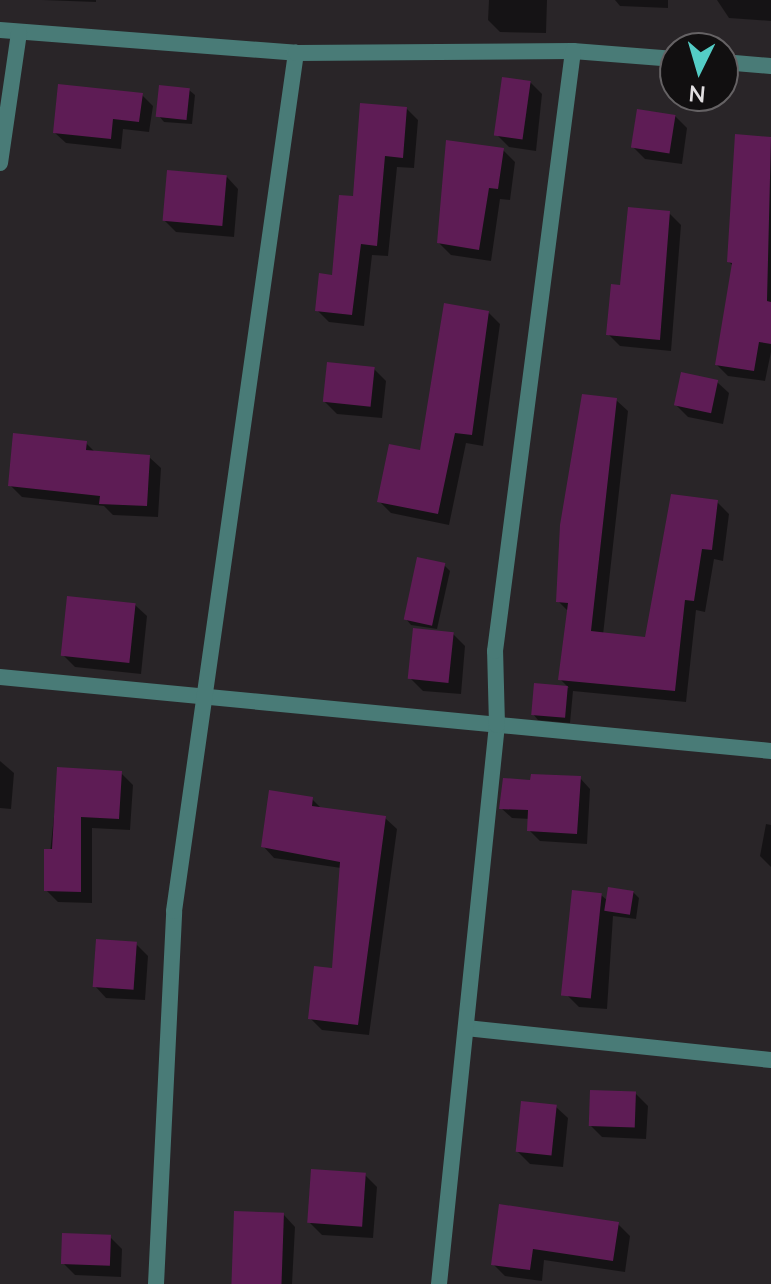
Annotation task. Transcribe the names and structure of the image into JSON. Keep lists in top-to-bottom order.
{
  "north": "bottom"
}
